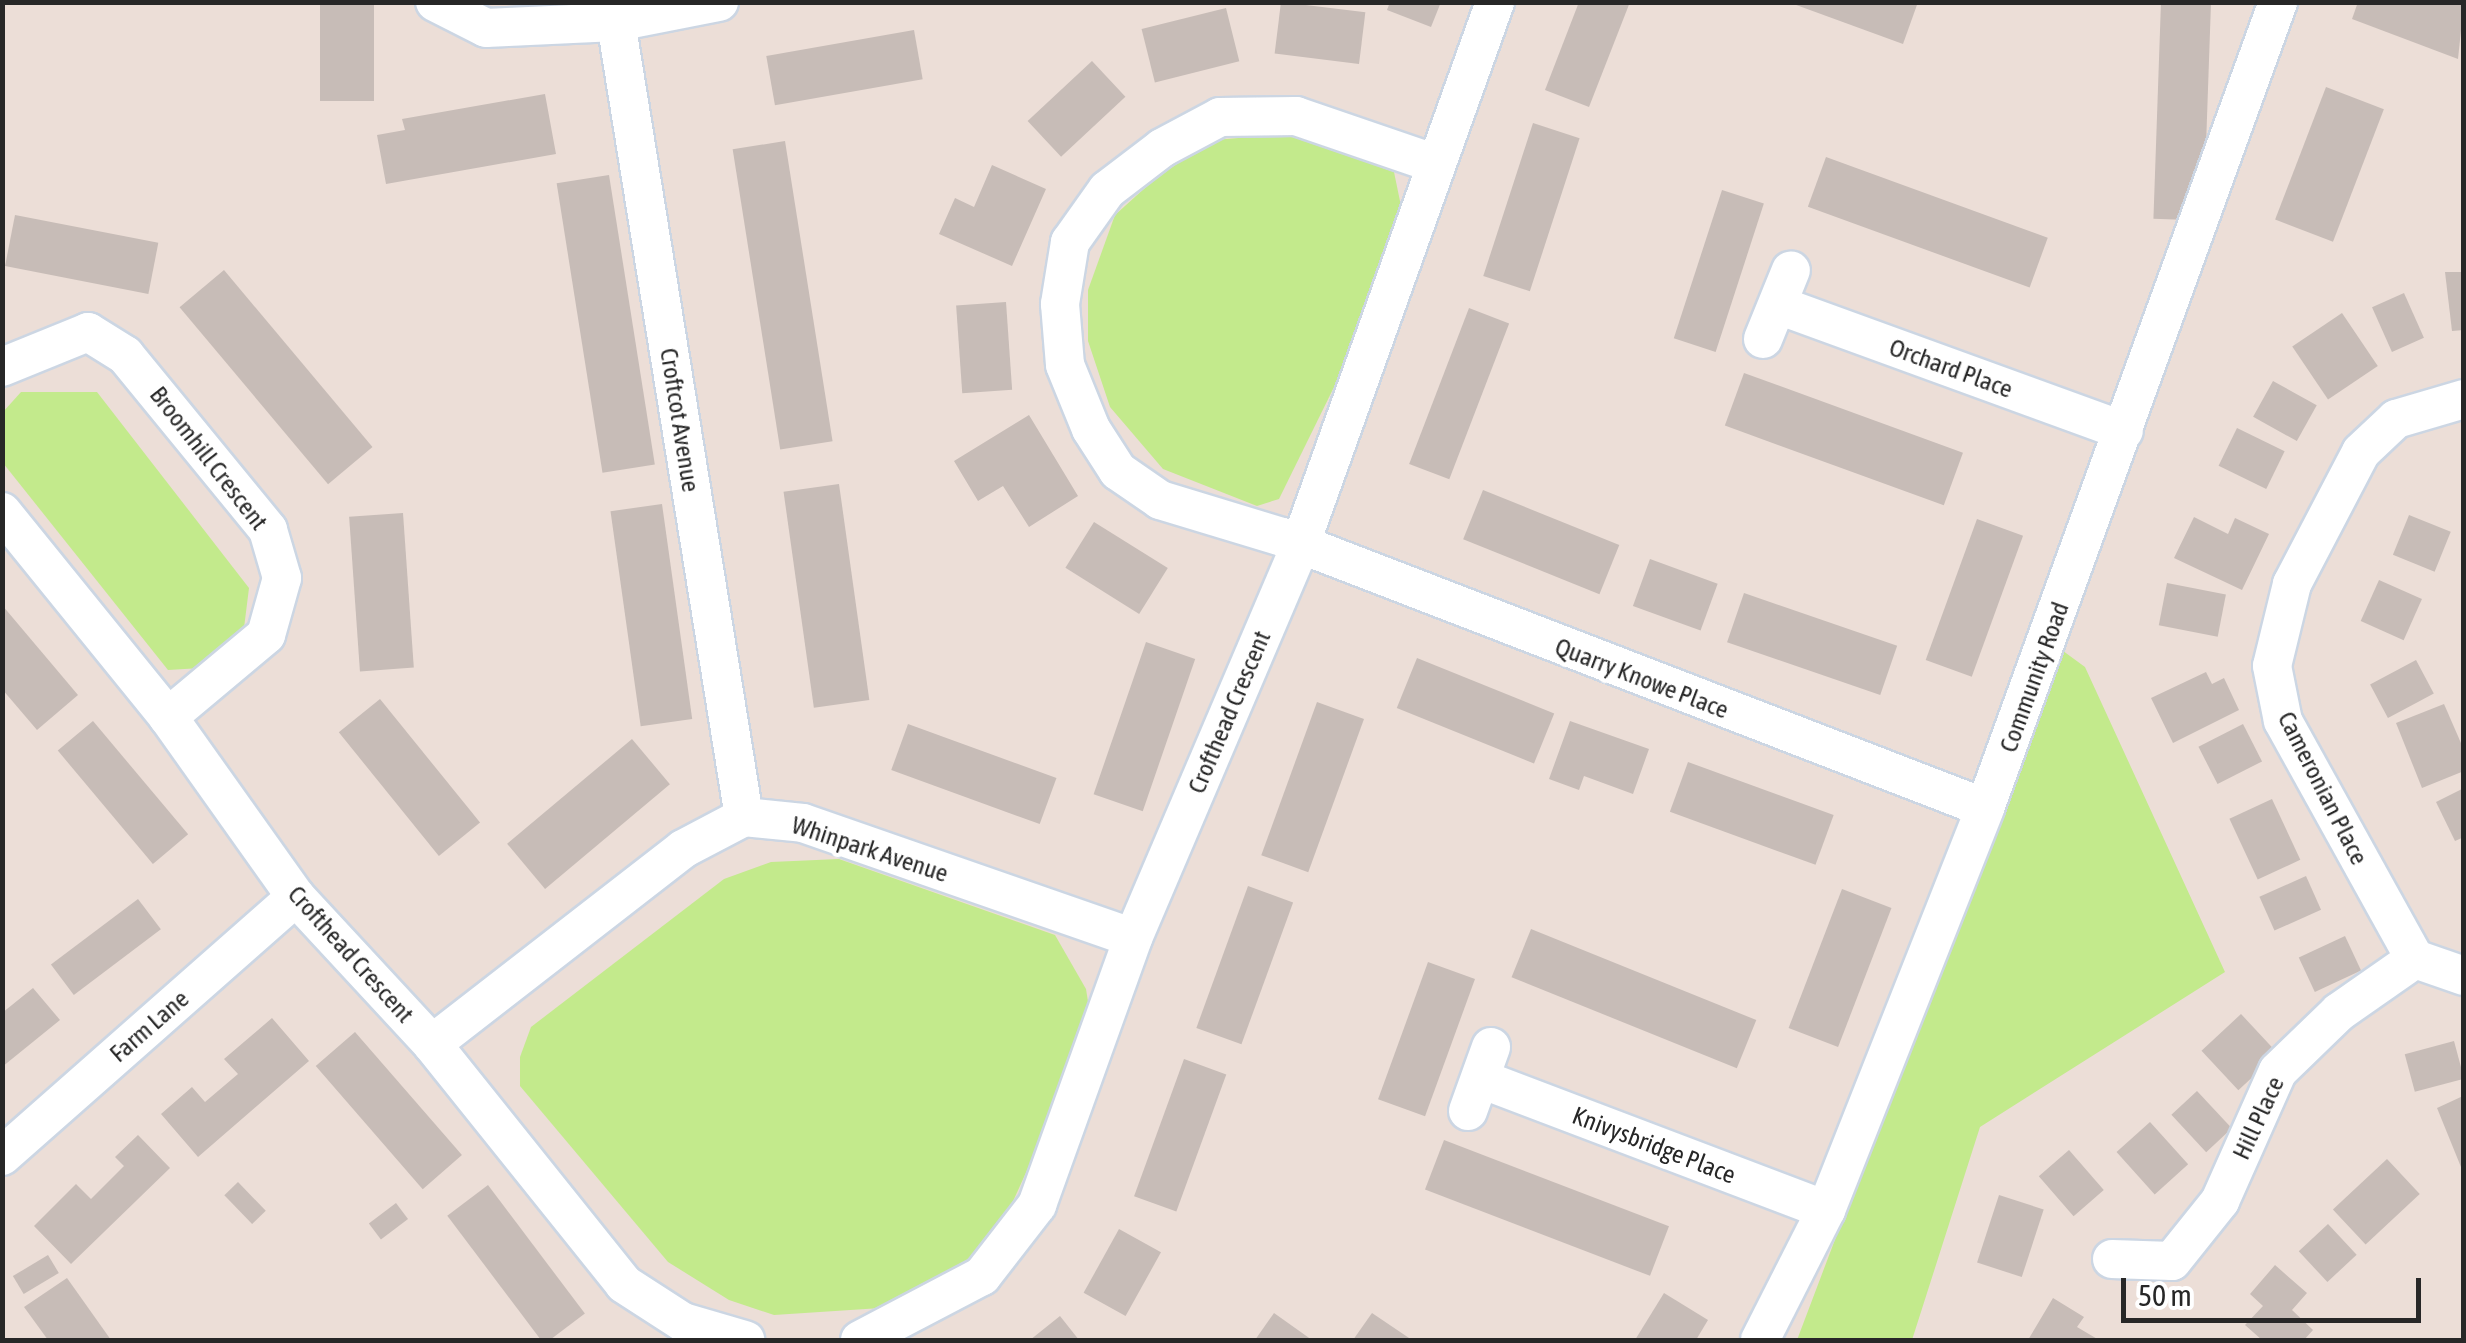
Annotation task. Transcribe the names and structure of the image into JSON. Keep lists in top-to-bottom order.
{
  "streets": {
    "street": [
      "Orchard Place",
      "Croftcot Avenue",
      "Broomhill Crescent",
      "Community Road",
      "Quarry Knowe Place",
      "Crofthead Crescent",
      "Cameronian Place",
      "Whinpark Avenue",
      "Farm Lane",
      "Hill Place",
      "Knivysbridge Place"
    ]
  },
  "crossings": [
    ["Orchard Place", "Community Road"],
    ["Croftcot Avenue", "Whinpark Avenue"],
    ["Broomhill Crescent", "Crofthead Crescent"],
    ["Community Road", "Quarry Knowe Place"],
    ["Community Road", "Knivysbridge Place"],
    ["Quarry Knowe Place", "Crofthead Crescent"],
    ["Crofthead Crescent", "Whinpark Avenue"],
    ["Crofthead Crescent", "Farm Lane"],
    ["Cameronian Place", "Hill Place"]
  ],
  "scale_bar": "50 m"
}
